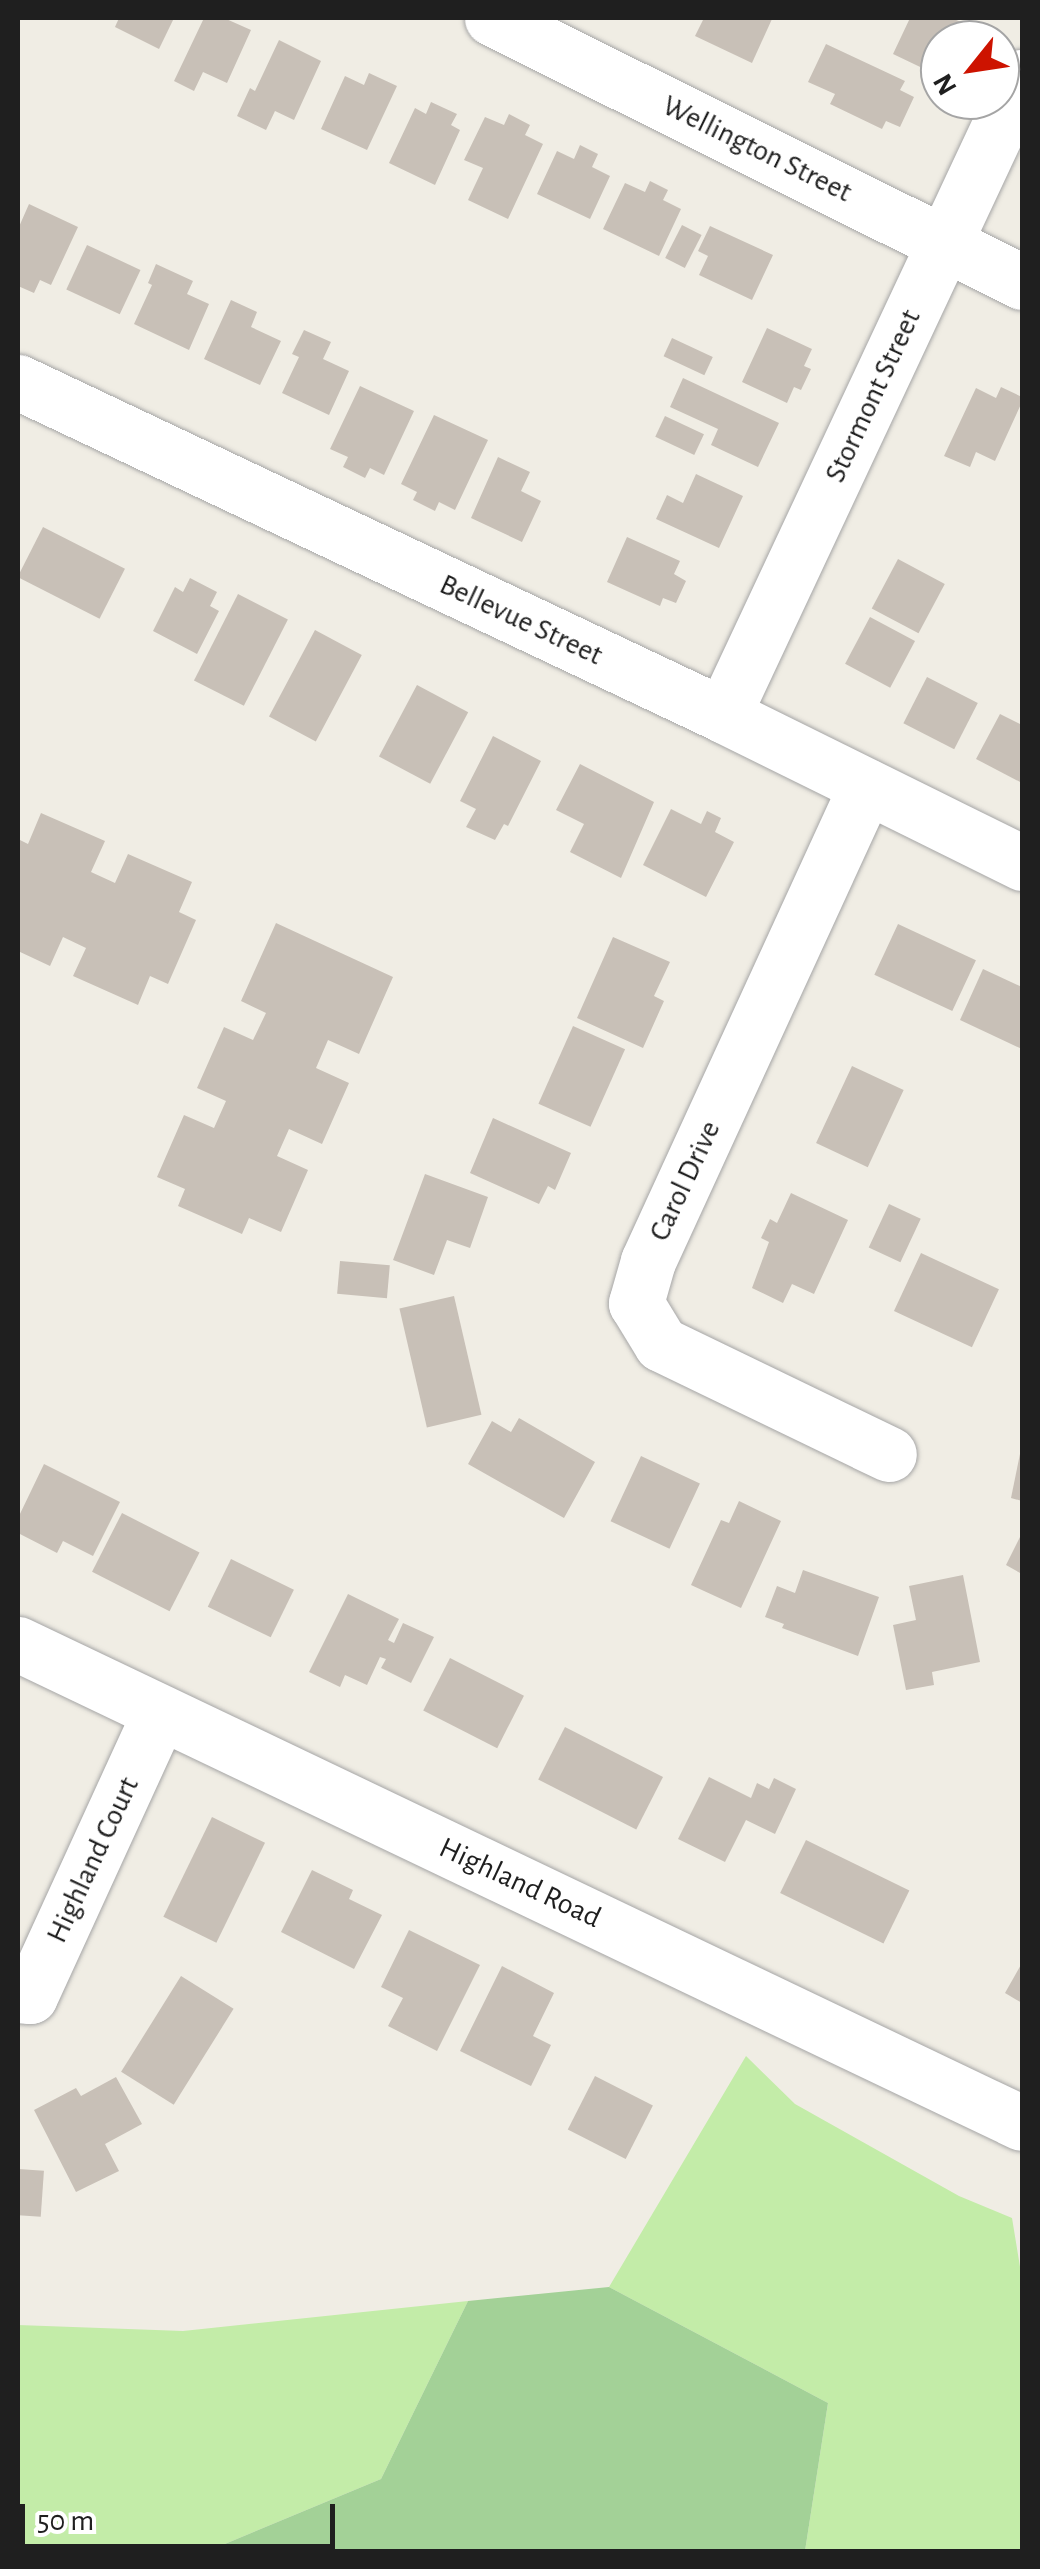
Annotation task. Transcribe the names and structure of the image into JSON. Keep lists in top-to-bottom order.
{
  "streets": {
    "street": [
      "Wellington Street",
      "Stormont Street",
      "Bellevue Street",
      "Carol Drive",
      "Highland Court",
      "Highland Road"
    ]
  },
  "crossings": [
    ["Wellington Street", "Stormont Street"],
    ["Stormont Street", "Bellevue Street"],
    ["Bellevue Street", "Carol Drive"],
    ["Highland Court", "Highland Road"]
  ],
  "scale_bar": "50 m",
  "north": "bottom left"
}
